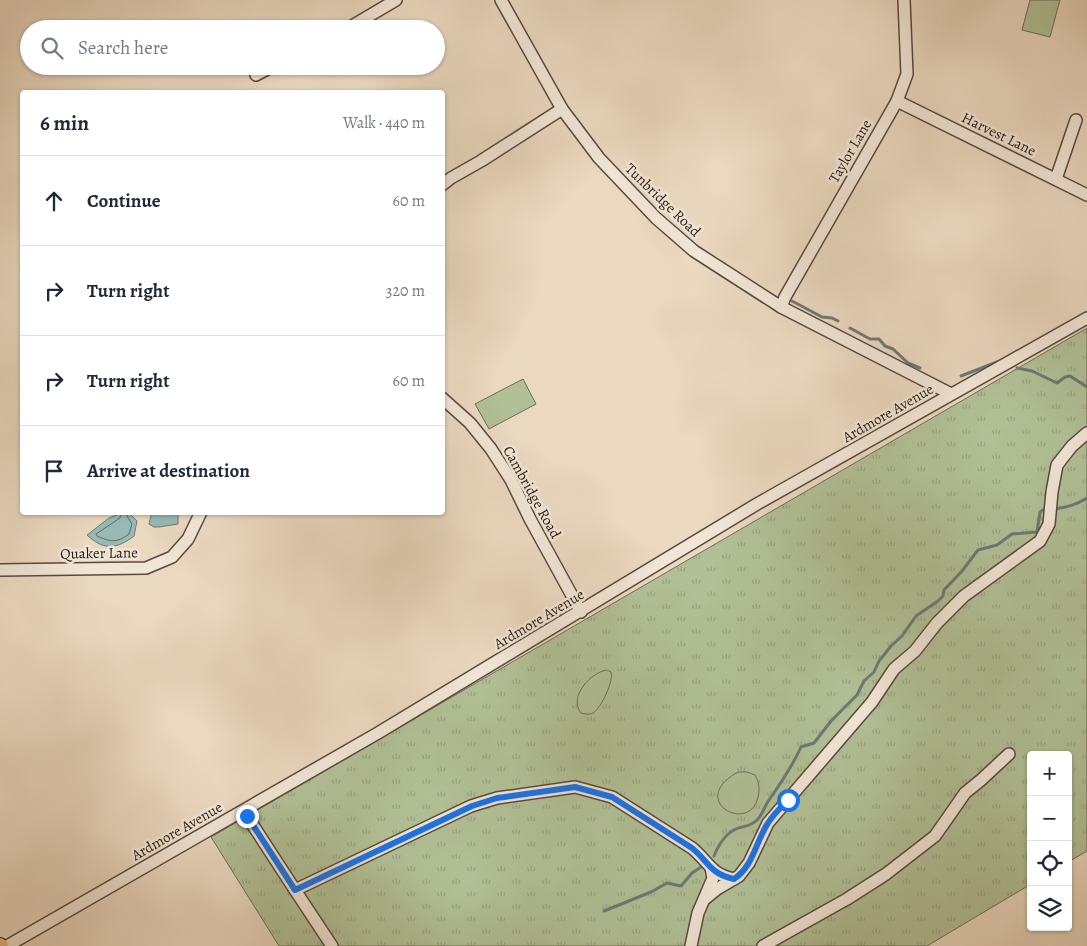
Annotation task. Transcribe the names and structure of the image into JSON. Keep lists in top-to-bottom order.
{
  "streets": {
    "street": [
      "Harvest Lane",
      "Taylor Lane",
      "Tunbridge Road",
      "Ardmore Avenue",
      "Cambridge Road",
      "Quaker Lane"
    ]
  },
  "crossings": [
    ["Harvest Lane", "Taylor Lane"],
    ["Taylor Lane", "Tunbridge Road"],
    ["Tunbridge Road", "Ardmore Avenue"],
    ["Ardmore Avenue", "Cambridge Road"]
  ],
  "page": {
    "search": "Search here",
    "heading": ["6 min", "Walk · 440 m"],
    "list": [
      ["Continue", "60 m"],
      ["Turn right", "320 m"],
      ["Turn right", "60 m"],
      "Arrive at destination"
    ],
    "map_buttons": ["+", "−"]
  }
}
